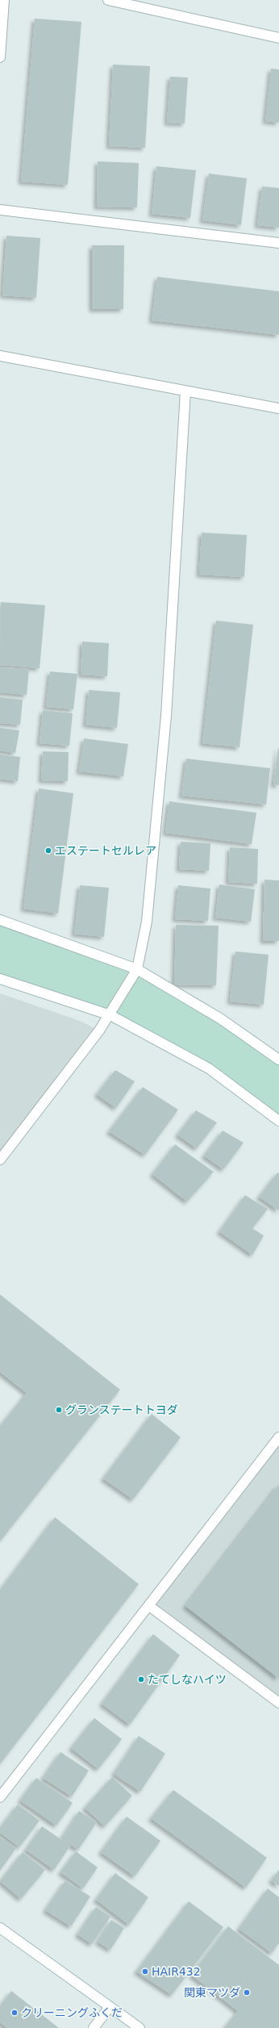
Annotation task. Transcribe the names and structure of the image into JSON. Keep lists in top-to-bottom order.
{
  "places": [
    "エステートセルレア",
    "グランステートトヨダ",
    "たてしなハイツ",
    "HAIR432",
    "関東マツダ",
    "クリーニングふくだ"
  ]
}
